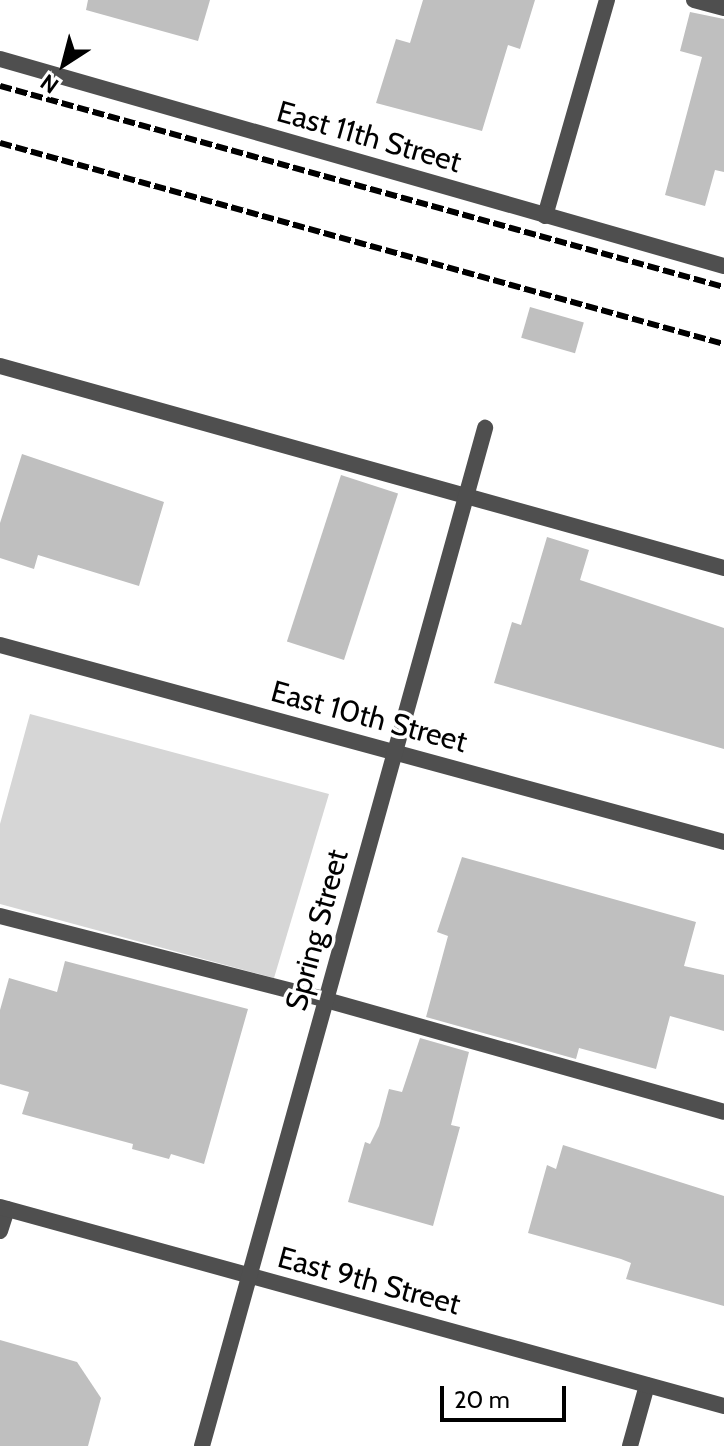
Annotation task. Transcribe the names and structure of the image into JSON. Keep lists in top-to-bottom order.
{
  "streets": {
    "street": [
      "East 11th Street",
      "East 10th Street",
      "Spring Street",
      "East 9th Street"
    ]
  },
  "crossings": [
    ["East 10th Street", "Spring Street"],
    ["Spring Street", "East 9th Street"]
  ],
  "scale_bar": "20 m",
  "north": "bottom left"
}
